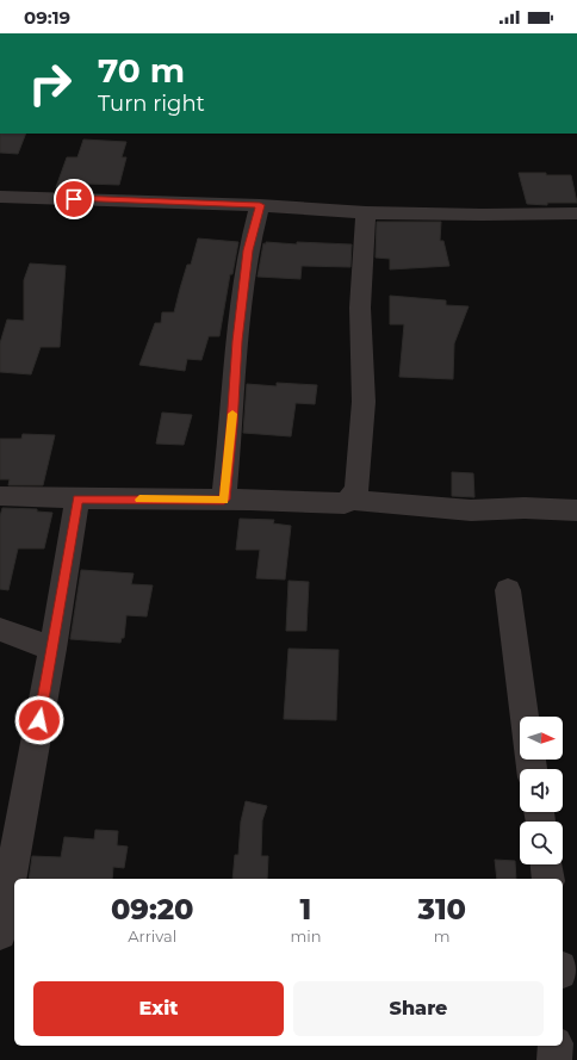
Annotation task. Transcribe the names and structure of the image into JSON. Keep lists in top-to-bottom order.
{
  "north": "right",
  "page": {
    "status": "09:19",
    "turn": ["70 m", "Turn right"],
    "eta": [
      "09:20",
      "Arrival",
      "1",
      "min",
      "310",
      "m"
    ],
    "buttons": ["Exit", "Share"]
  }
}
